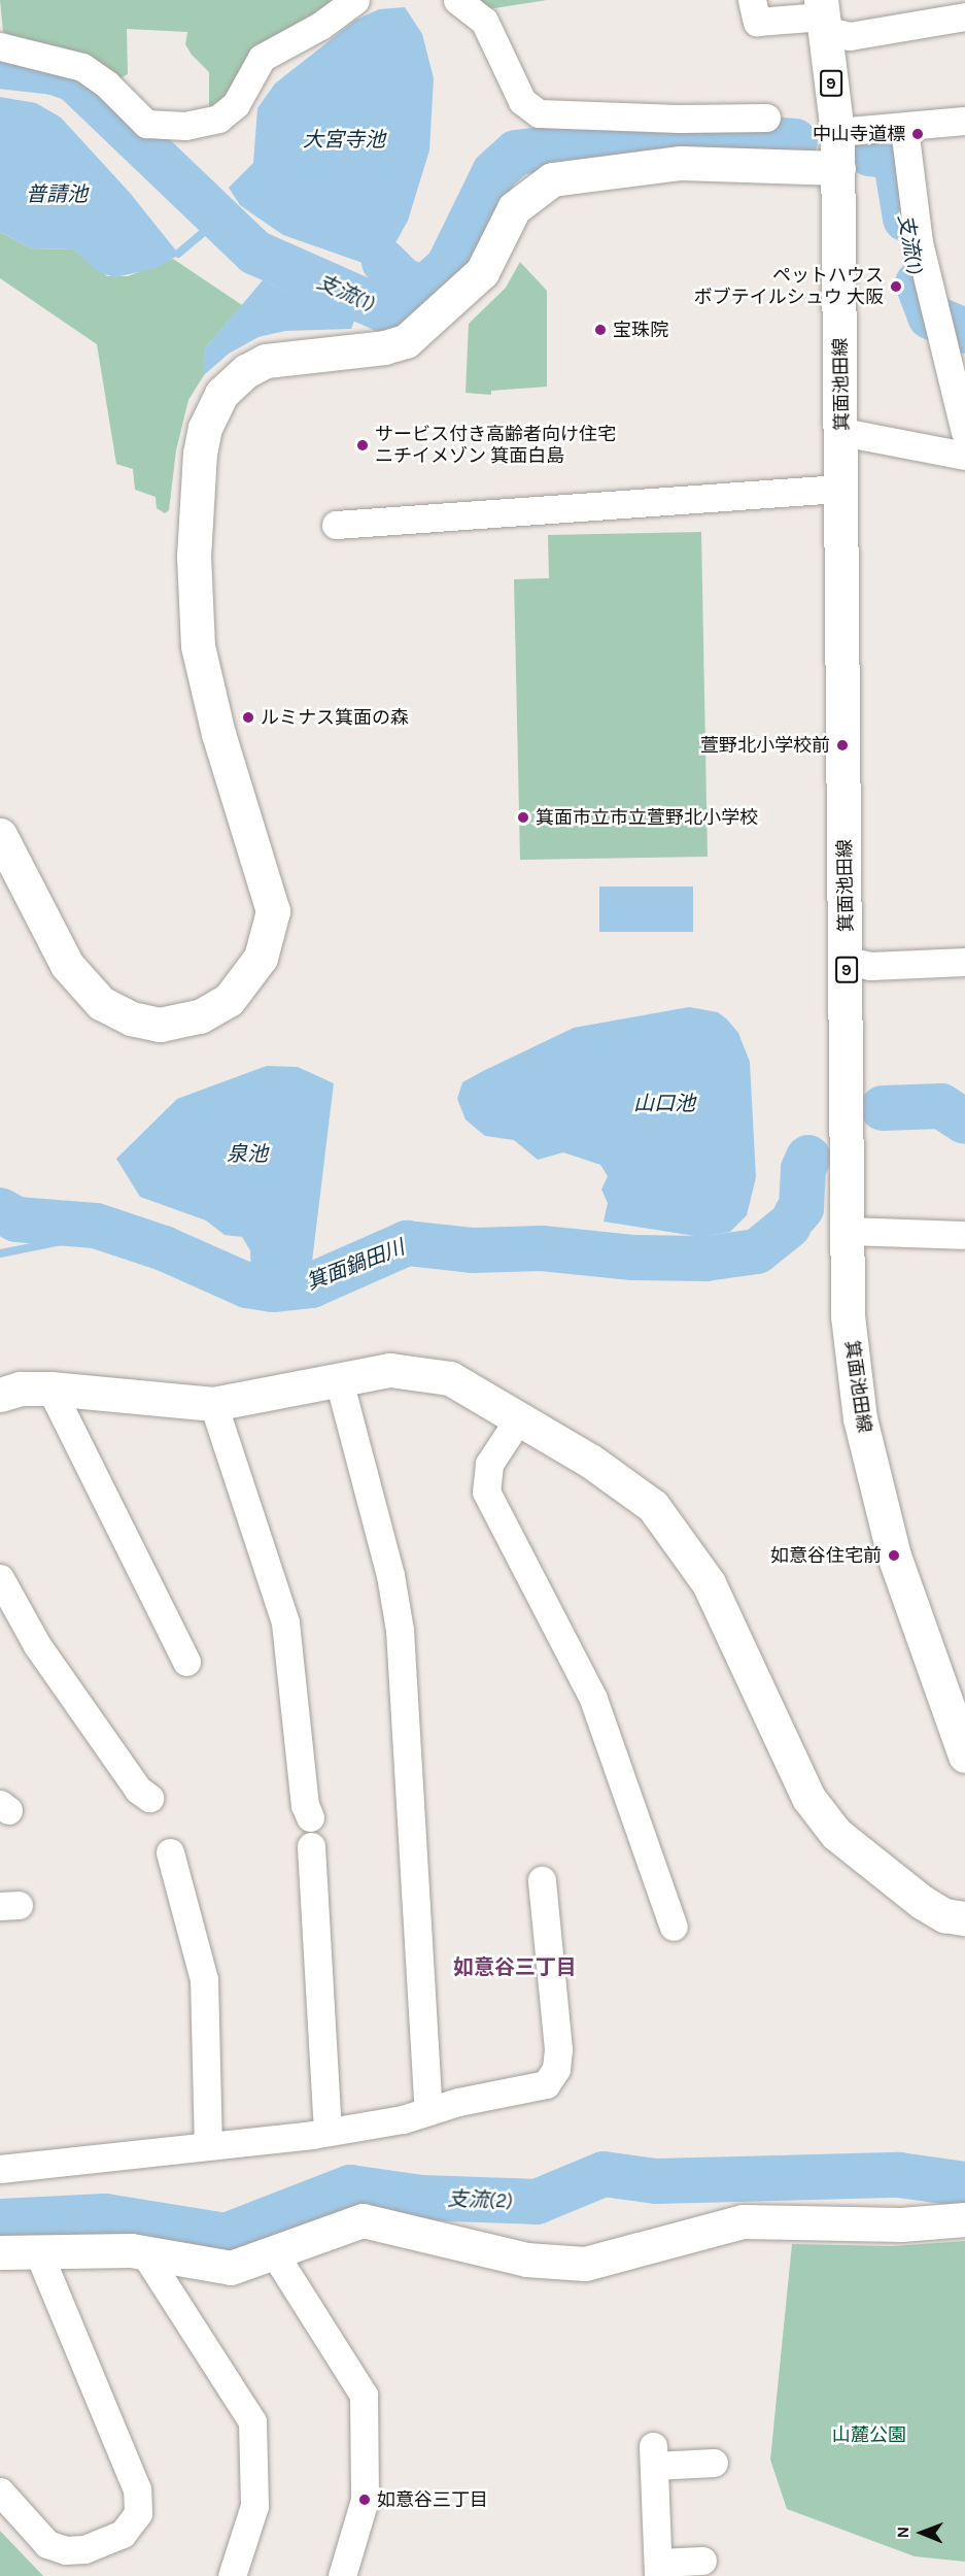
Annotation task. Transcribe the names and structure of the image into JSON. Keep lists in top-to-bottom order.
{
  "streets": {
    "street": ["9", "箕面池田線"]
  },
  "districts": ["如意谷三丁目"],
  "water": [
    "大宮寺池",
    "普請池",
    "支流(1)",
    "山口池",
    "泉池",
    "箕面鍋田川",
    "支流(2)"
  ],
  "parks": ["山麓公園"],
  "places": [
    "中山寺道標",
    "ペットハウス ボブテイルシュウ 大阪",
    "宝珠院",
    "サービス付き高齢者向け住宅 ニチイメゾン 箕面白島",
    "ルミナス箕面の森",
    "萱野北小学校前",
    "箕面市立市立萱野北小学校",
    "如意谷住宅前",
    "如意谷三丁目"
  ],
  "north": "left"
}
